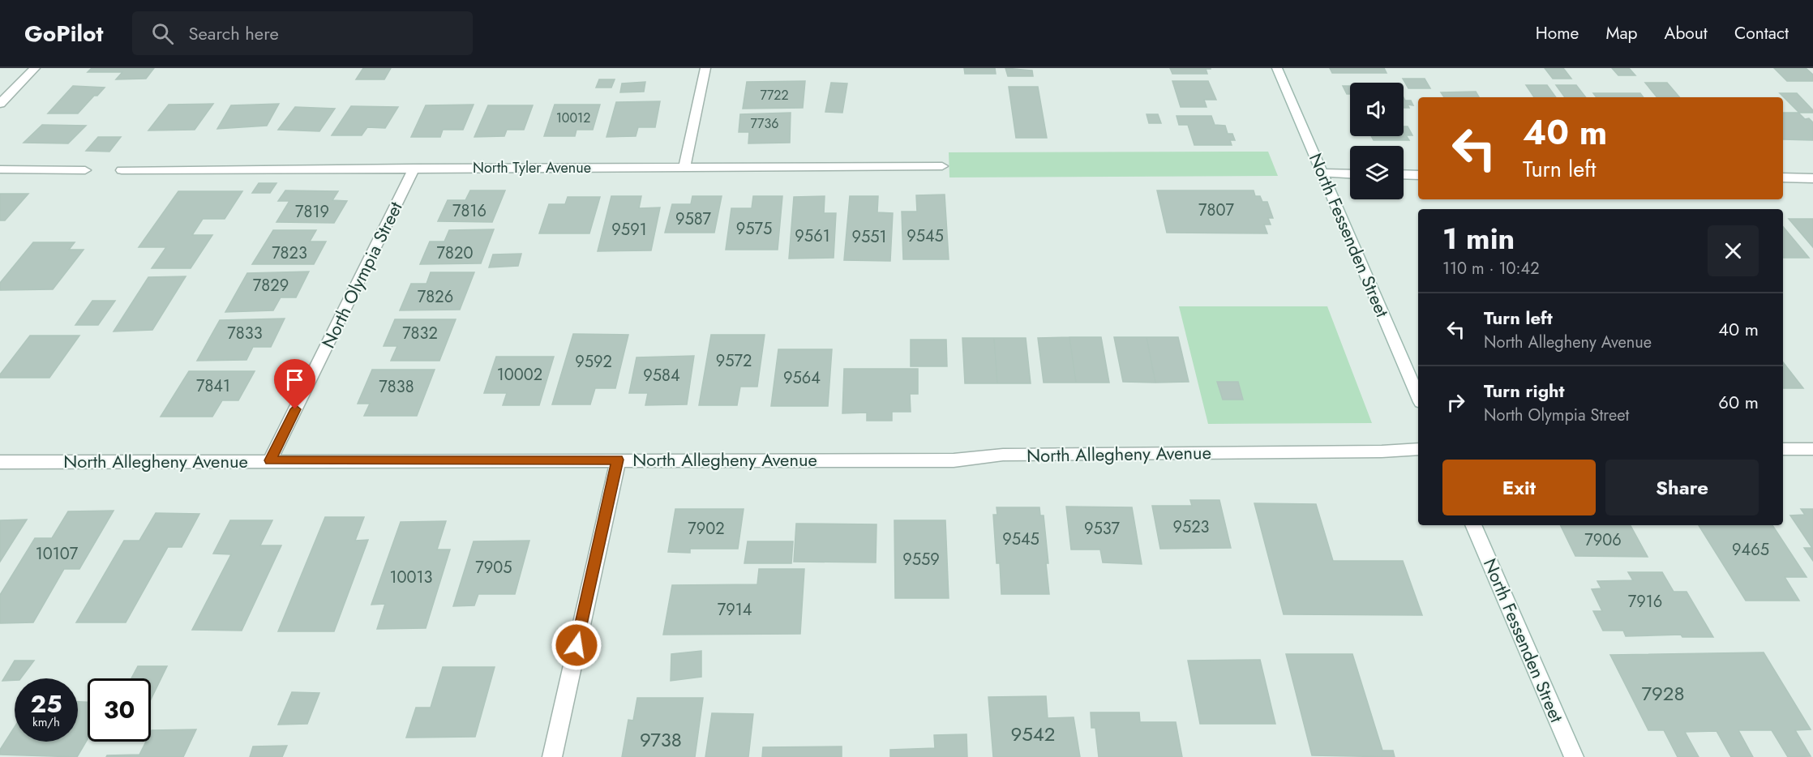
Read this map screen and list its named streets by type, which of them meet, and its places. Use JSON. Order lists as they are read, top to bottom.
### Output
{
  "streets": {
    "street": [
      "North Tyler Avenue",
      "North Fessenden Street",
      "North Olympia Street",
      "North Allegheny Avenue"
    ]
  },
  "crossings": [
    ["North Tyler Avenue", "North Olympia Street"],
    ["North Olympia Street", "North Allegheny Avenue"]
  ],
  "house_numbers": [
    "7722",
    "10012",
    "7736",
    "7807",
    "7816",
    "7819",
    "9587",
    "9575",
    "9591",
    "9561",
    "9545",
    "9551",
    "7823",
    "7820",
    "7829",
    "7826",
    "7833",
    "7832",
    "9572",
    "9592",
    "10002",
    "9584",
    "9564",
    "7841",
    "7838",
    "9523",
    "7902",
    "9537",
    "9545",
    "7906",
    "9465",
    "10107",
    "9559",
    "7905",
    "10013",
    "7916",
    "7914",
    "7928",
    "9542",
    "9738"
  ],
  "page": {
    "header": "GoPilot",
    "search": "Search here",
    "nav": [
      "Home",
      "Map",
      "About",
      "Contact"
    ],
    "turn": ["40 m", "Turn left"],
    "heading": ["1 min", "110 m · 10:42"],
    "list": [
      {
        "name": "Turn left",
        "note": "North Allegheny Avenue",
        "value": "40 m"
      },
      {
        "name": "Turn right",
        "note": "North Olympia Street",
        "value": "60 m"
      }
    ],
    "buttons": ["Exit", "Share"],
    "speed": "25 km/h",
    "limit": "30"
  }
}
